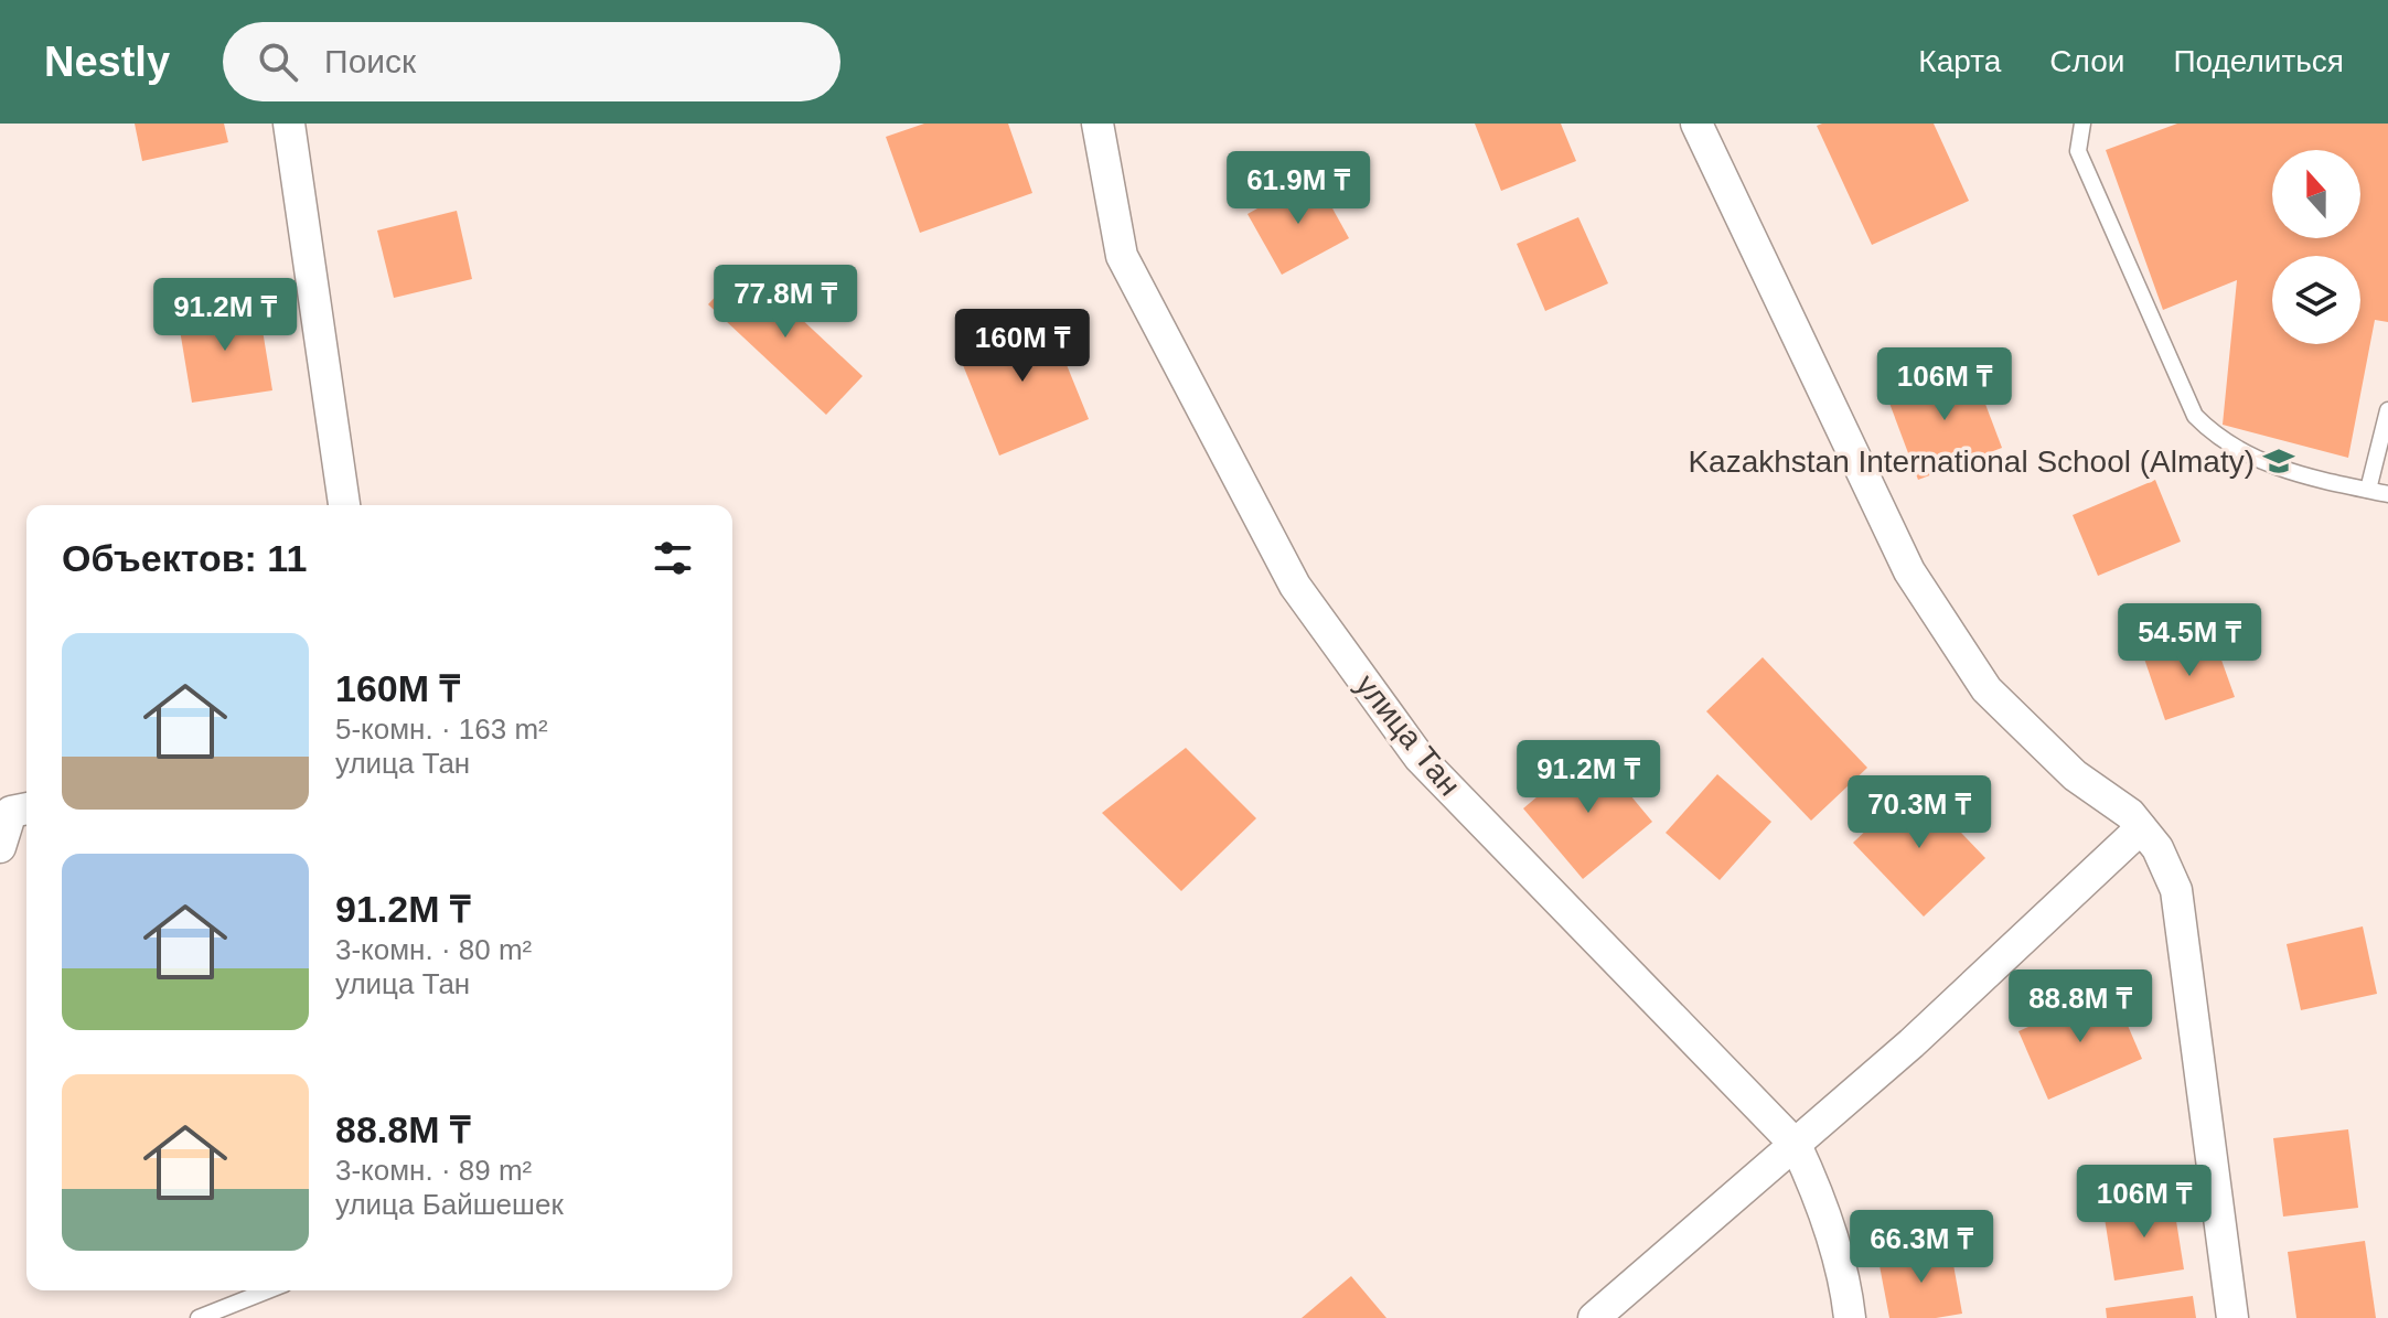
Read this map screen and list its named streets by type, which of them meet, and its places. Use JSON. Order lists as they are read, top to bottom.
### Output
{
  "streets": {
    "street": ["улица Тан"]
  },
  "places": {
    "school or university": ["Kazakhstan International School (Almaty)"]
  },
  "north": "top",
  "page": {
    "header": "Nestly",
    "search": "Поиск",
    "nav": ["Карта", "Слои", "Поделиться"],
    "price": [
      "61.9M ₸",
      "77.8M ₸",
      "91.2M ₸",
      "160M ₸",
      "106M ₸",
      "54.5M ₸",
      "91.2M ₸",
      "70.3M ₸",
      "88.8M ₸",
      "106M ₸",
      "66.3M ₸"
    ],
    "heading": "Объектов: 11",
    "list": [
      {
        "name": "160M ₸",
        "note": "5-комн. · 163 m² · улица Тан"
      },
      {
        "name": "91.2M ₸",
        "note": "3-комн. · 80 m² · улица Тан"
      },
      {
        "name": "88.8M ₸",
        "note": "3-комн. · 89 m² · улица Байшешек"
      }
    ]
  }
}
